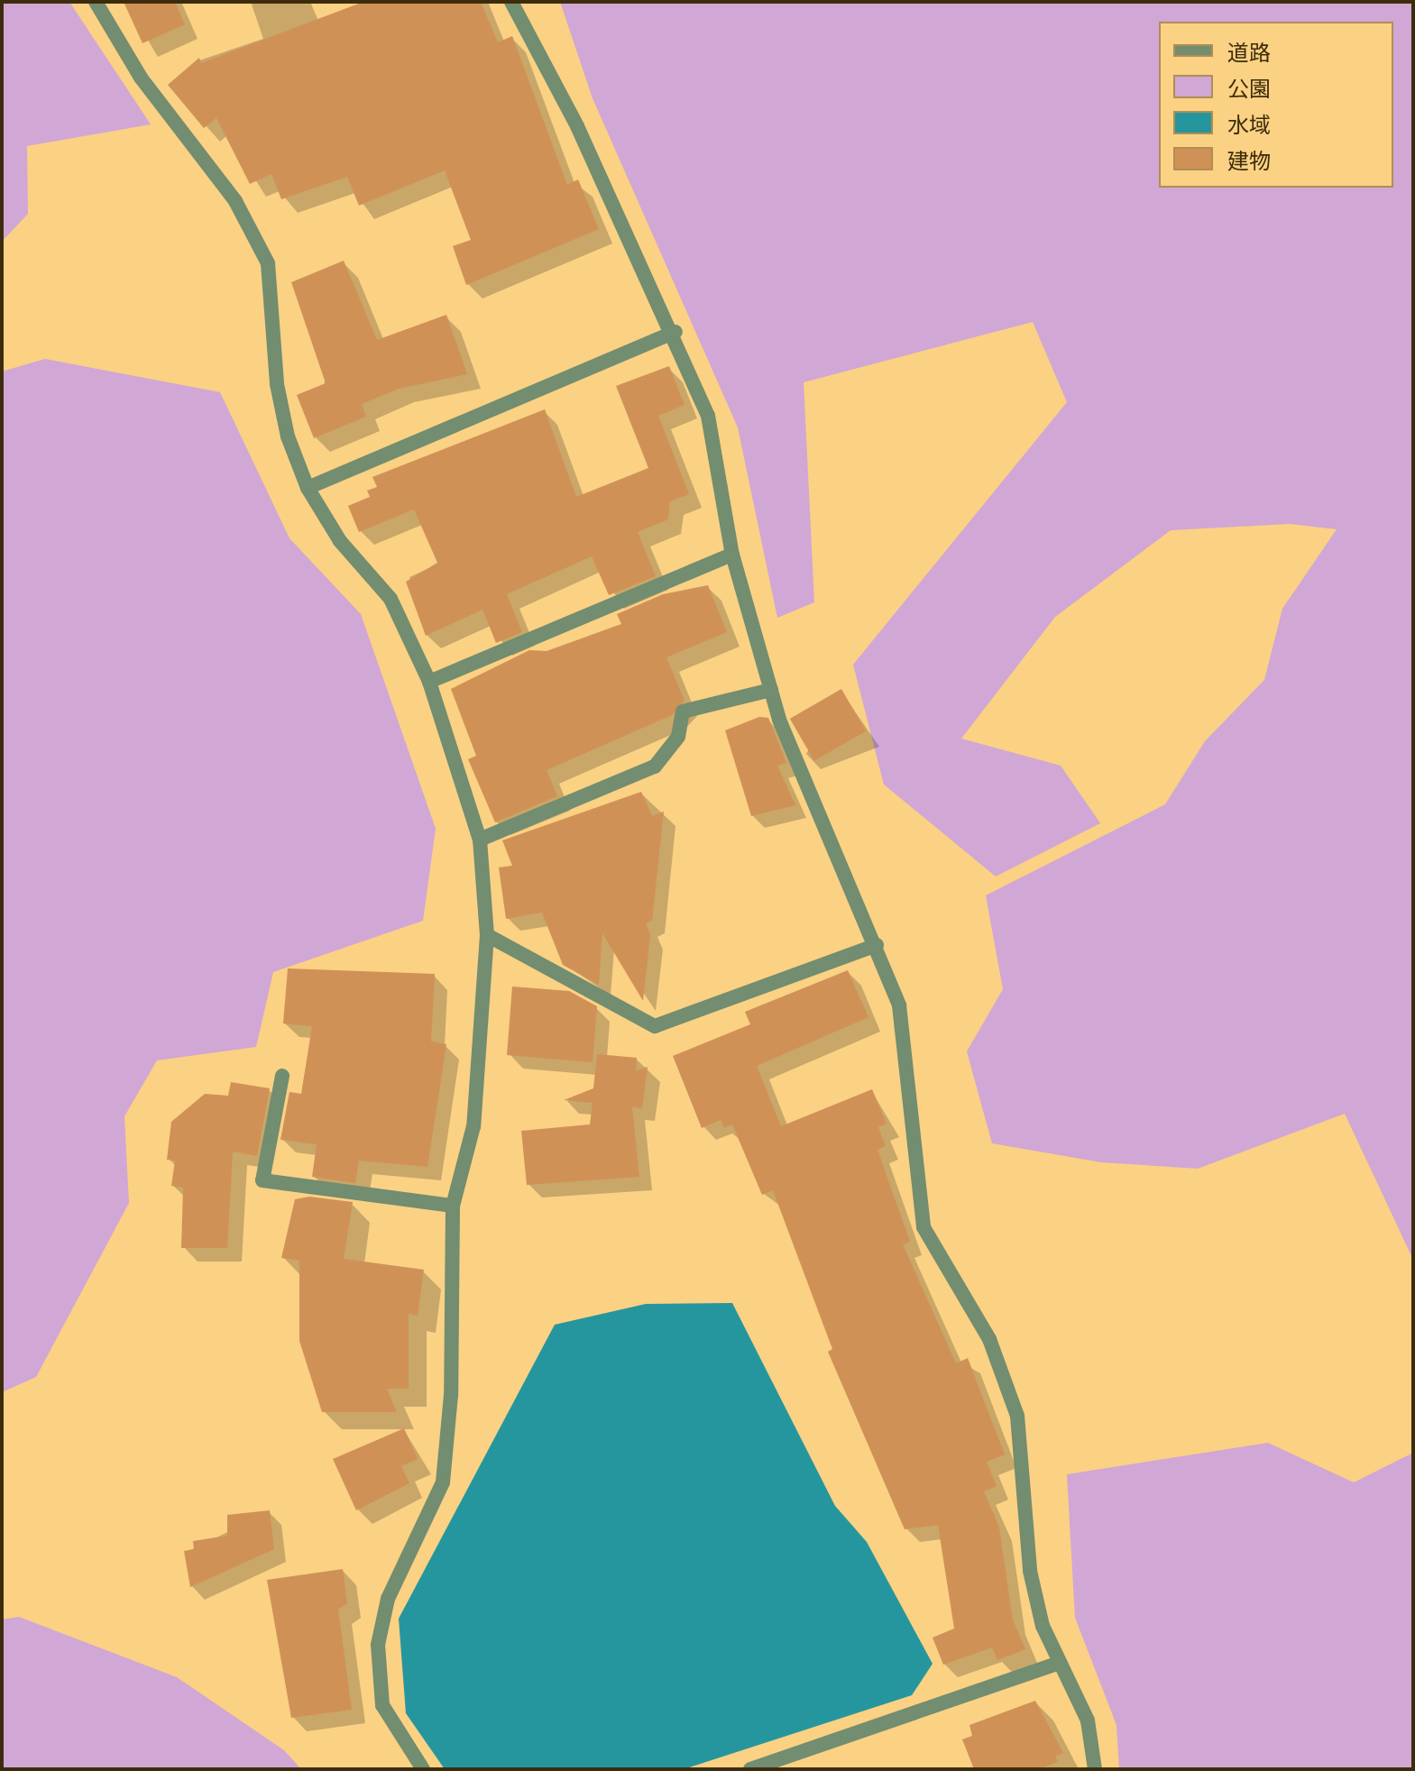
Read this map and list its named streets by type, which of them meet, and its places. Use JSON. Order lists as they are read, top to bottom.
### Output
{
  "legend": [
    "道路",
    "公園",
    "水域",
    "建物"
  ]
}
